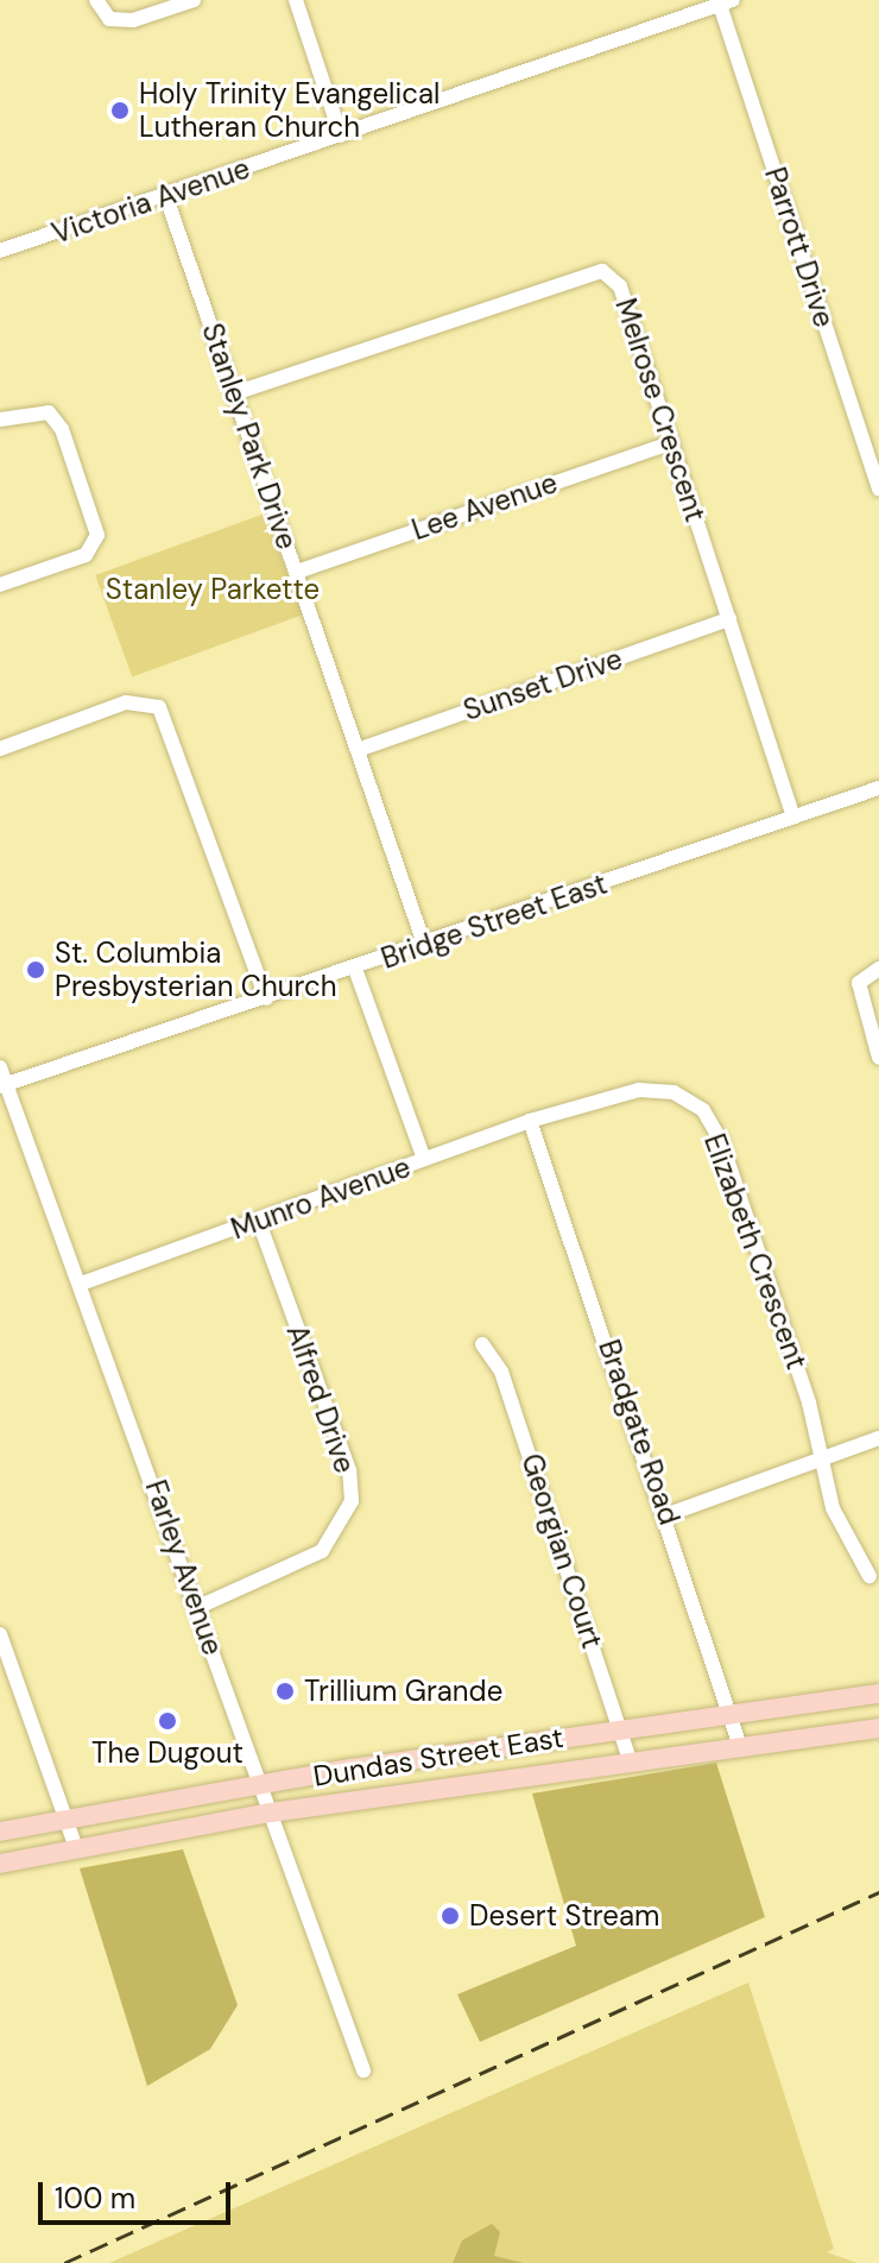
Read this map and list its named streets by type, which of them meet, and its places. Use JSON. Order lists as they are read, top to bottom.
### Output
{
  "streets": {
    "main road": ["Dundas Street East"],
    "street": [
      "Victoria Avenue",
      "Parrott Drive",
      "Melrose Crescent",
      "Stanley Park Drive",
      "Lee Avenue",
      "Sunset Drive",
      "Bridge Street East",
      "Munro Avenue",
      "Elizabeth Crescent",
      "Alfred Drive",
      "Bradgate Road",
      "Georgian Court",
      "Farley Avenue"
    ]
  },
  "crossings": [
    ["Victoria Avenue", "Parrott Drive"],
    ["Victoria Avenue", "Stanley Park Drive"],
    ["Melrose Crescent", "Stanley Park Drive"],
    ["Melrose Crescent", "Lee Avenue"],
    ["Melrose Crescent", "Sunset Drive"],
    ["Melrose Crescent", "Bridge Street East"],
    ["Stanley Park Drive", "Lee Avenue"],
    ["Stanley Park Drive", "Sunset Drive"],
    ["Stanley Park Drive", "Bridge Street East"],
    ["Bridge Street East", "Munro Avenue"],
    ["Bridge Street East", "Farley Avenue"],
    ["Munro Avenue", "Elizabeth Crescent"],
    ["Munro Avenue", "Alfred Drive"],
    ["Munro Avenue", "Farley Avenue"],
    ["Elizabeth Crescent", "Bradgate Road"],
    ["Alfred Drive", "Farley Avenue"],
    ["Bradgate Road", "Dundas Street East"],
    ["Georgian Court", "Dundas Street East"],
    ["Farley Avenue", "Dundas Street East"]
  ],
  "parks": ["Stanley Parkette"],
  "places": [
    "Holy Trinity Evangelical Lutheran Church",
    "St. Columbia Presbysterian Church",
    "Trillium Grande",
    "The Dugout",
    "Desert Stream"
  ],
  "scale_bar": "100 m"
}
